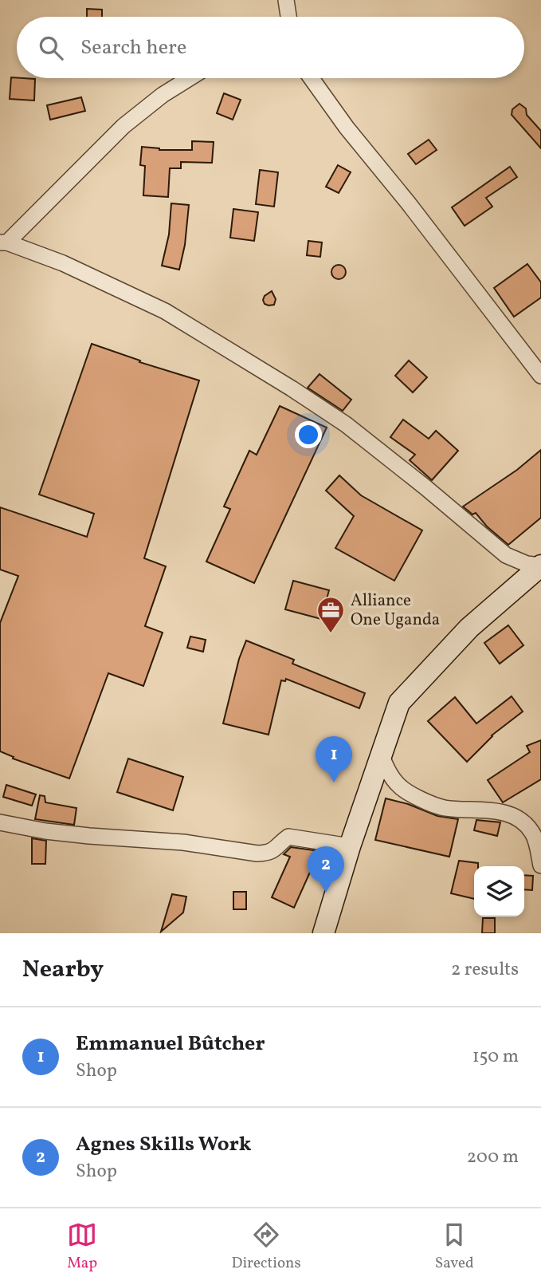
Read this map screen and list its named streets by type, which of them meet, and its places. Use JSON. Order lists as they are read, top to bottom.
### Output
{
  "places": {
    "office": ["Alliance One Uganda"]
  },
  "page": {
    "search": "Search here",
    "pins": ["1", "2"],
    "heading": ["Nearby", "2 results"],
    "list": [
      {
        "mark": "1",
        "name": "Emmanuel Bûtcher",
        "note": "Shop",
        "value": "150 m"
      },
      {
        "mark": "2",
        "name": "Agnes Skills Work",
        "note": "Shop",
        "value": "200 m"
      }
    ],
    "nav": ["Map", "Directions", "Saved"]
  }
}
